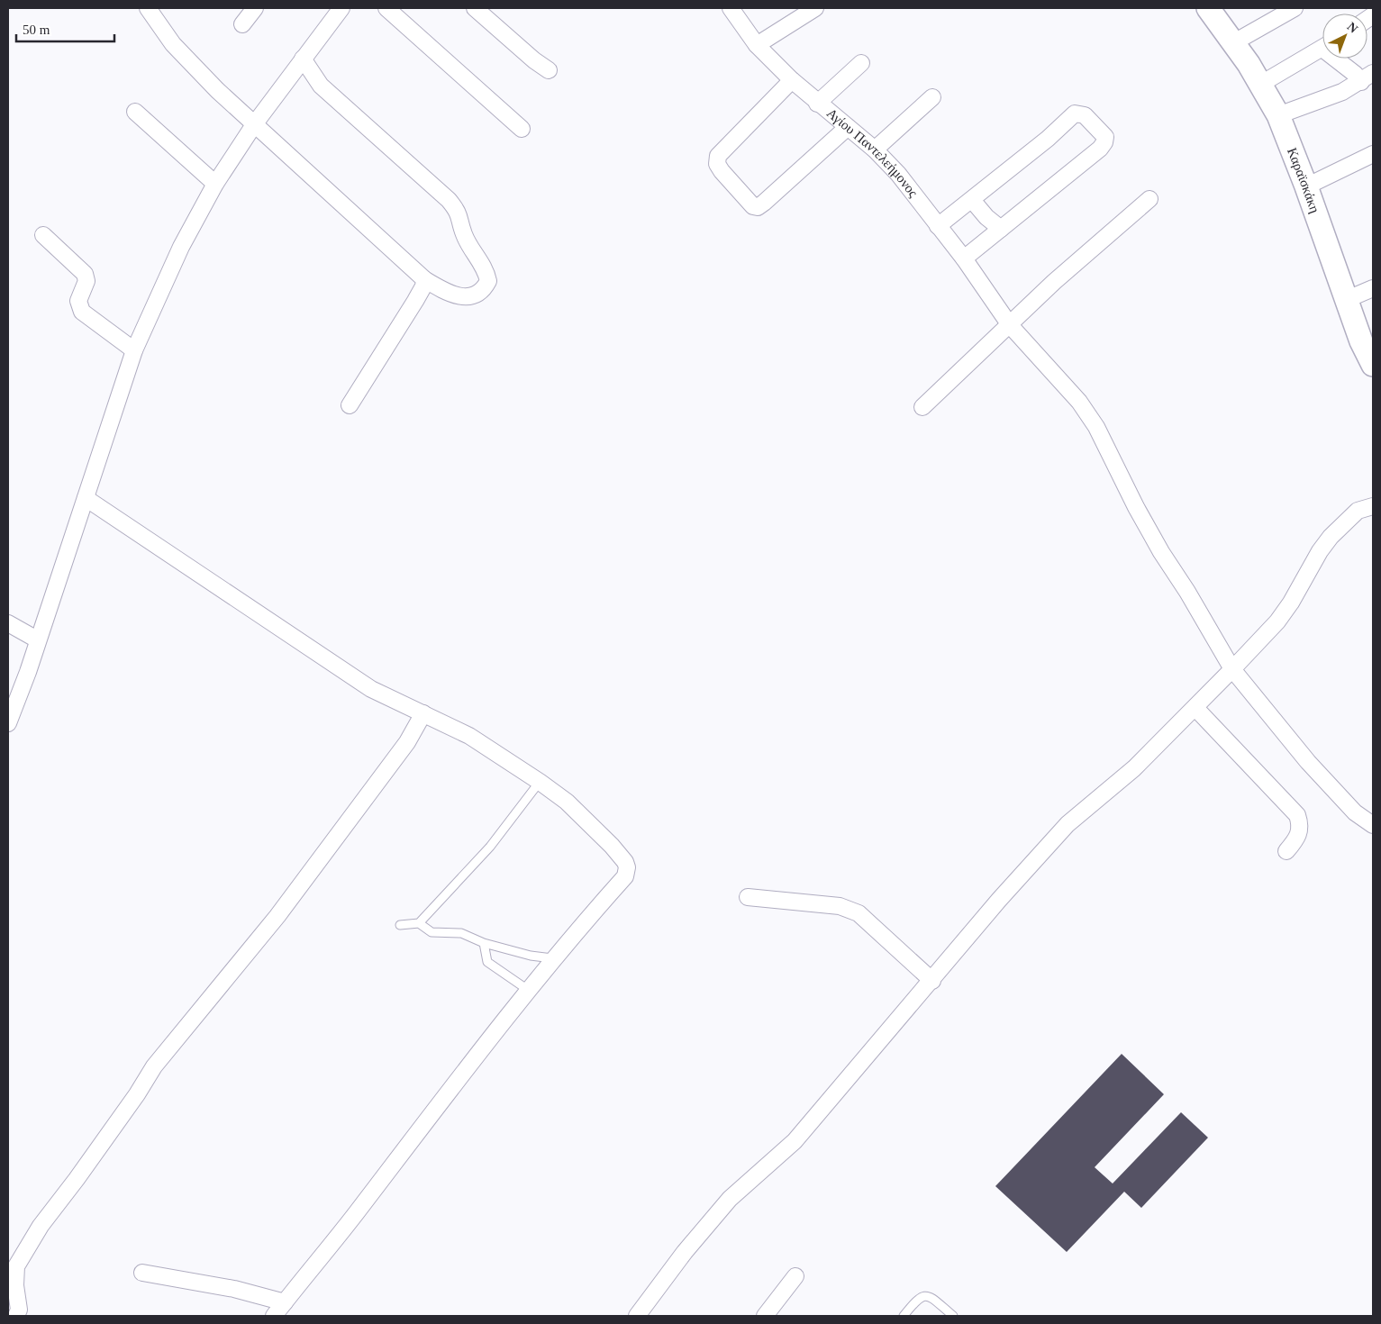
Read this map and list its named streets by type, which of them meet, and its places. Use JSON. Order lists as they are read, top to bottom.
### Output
{
  "streets": {
    "street": ["Αγίου Παντελεήμονος", "Καραϊσκάκη"]
  },
  "scale_bar": "50 m",
  "north": "top right"
}
